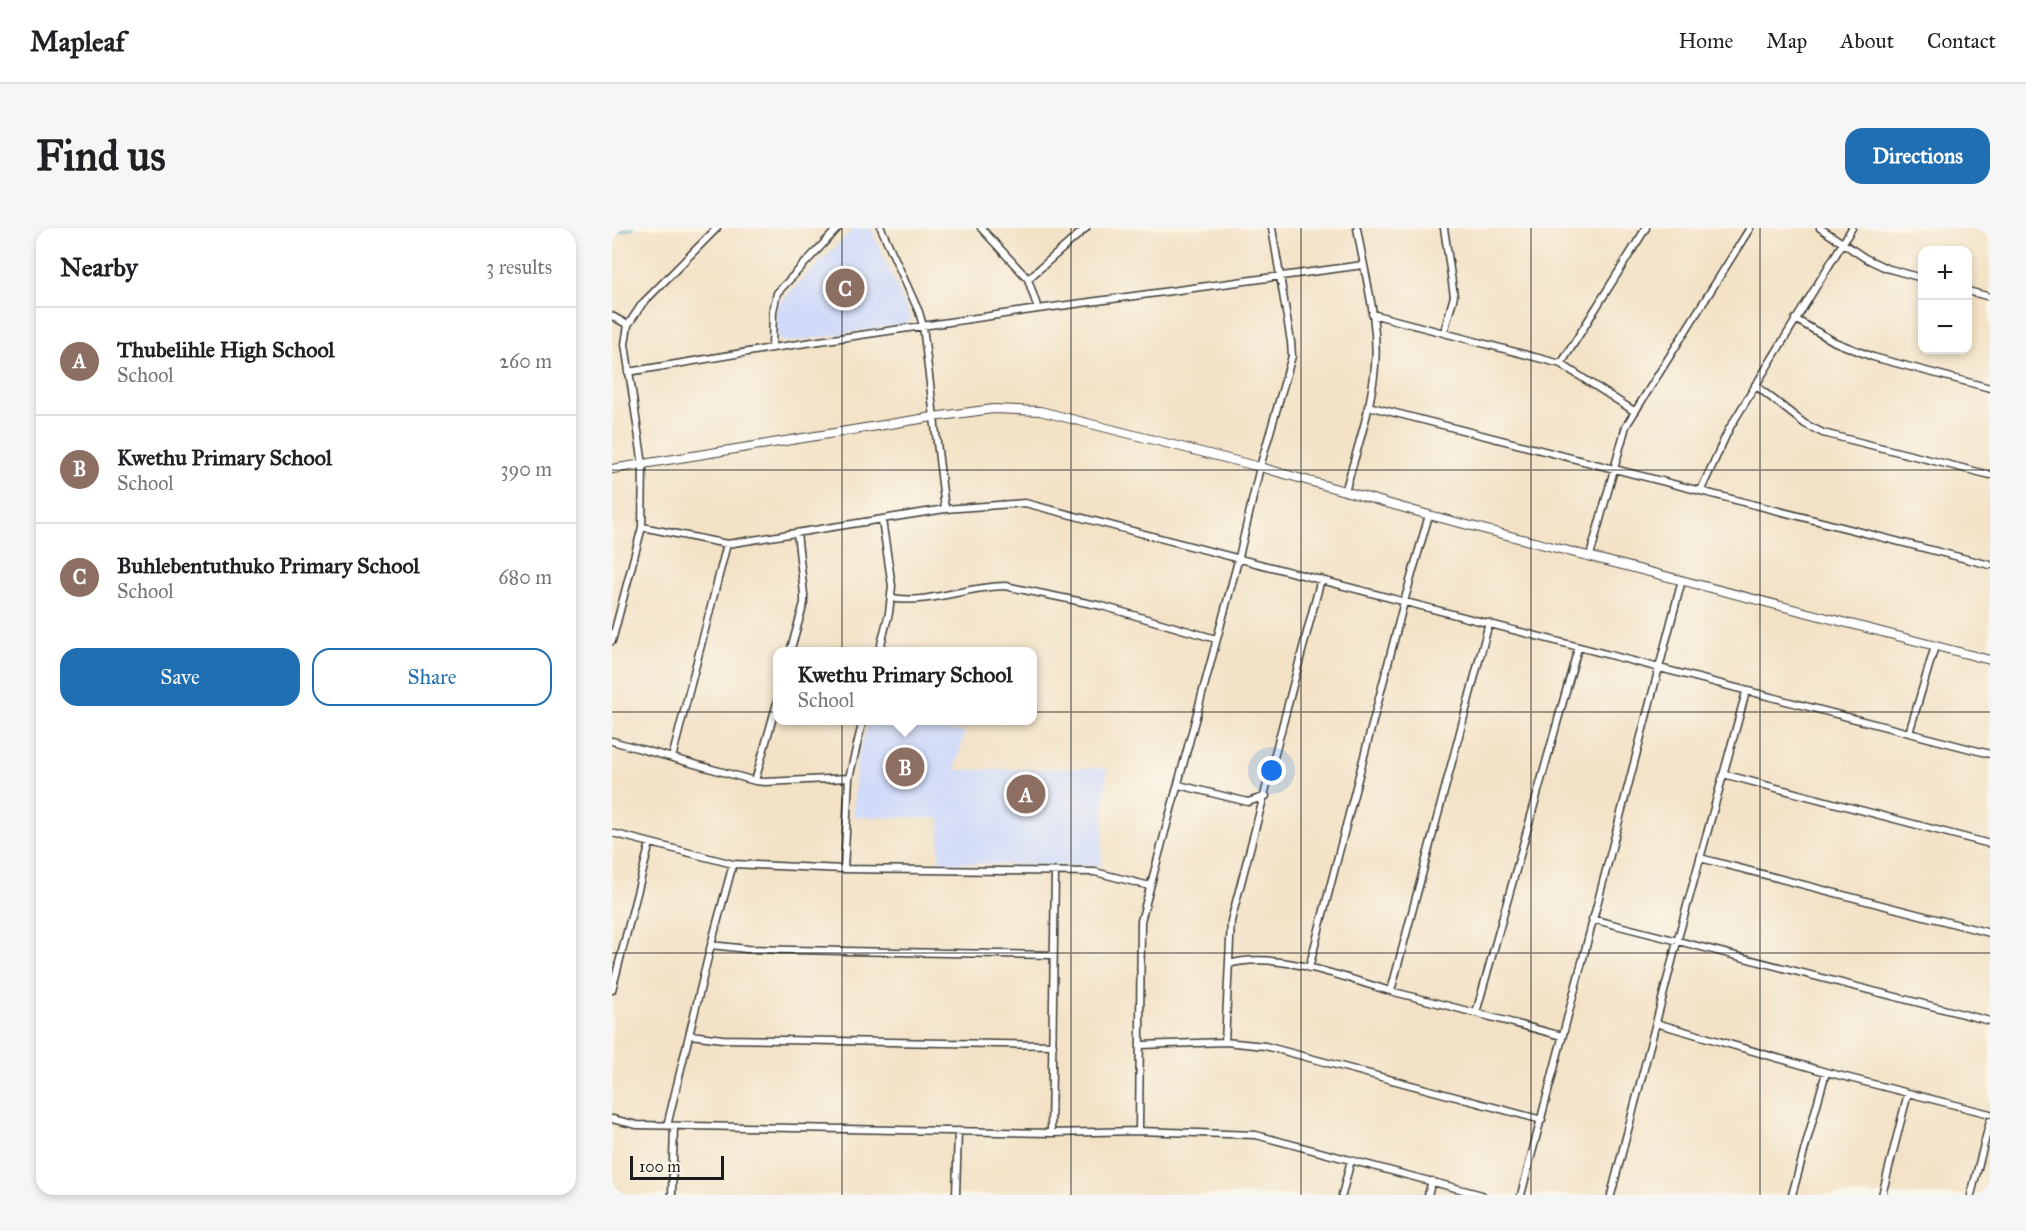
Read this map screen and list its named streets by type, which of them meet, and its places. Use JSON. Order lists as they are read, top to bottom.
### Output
{
  "scale_bar": "100 m",
  "page": {
    "header": "Mapleaf",
    "nav": [
      "Home",
      "Map",
      "About",
      "Contact"
    ],
    "buttons": [
      "Directions",
      ["Save", "Share"]
    ],
    "title": "Find us",
    "heading": ["Nearby", "3 results"],
    "map_buttons": ["+", "−"],
    "pins": ["C", "B", "A"],
    "list": [
      {
        "mark": "A",
        "name": "Thubelihle High School",
        "note": "School",
        "value": "260 m"
      },
      {
        "mark": "B",
        "name": "Kwethu Primary School",
        "note": "School",
        "value": "390 m"
      },
      {
        "mark": "C",
        "name": "Buhlebentuthuko Primary School",
        "note": "School",
        "value": "680 m"
      }
    ],
    "popup": ["Kwethu Primary School", "School"],
    "scale": "100 m"
  }
}
